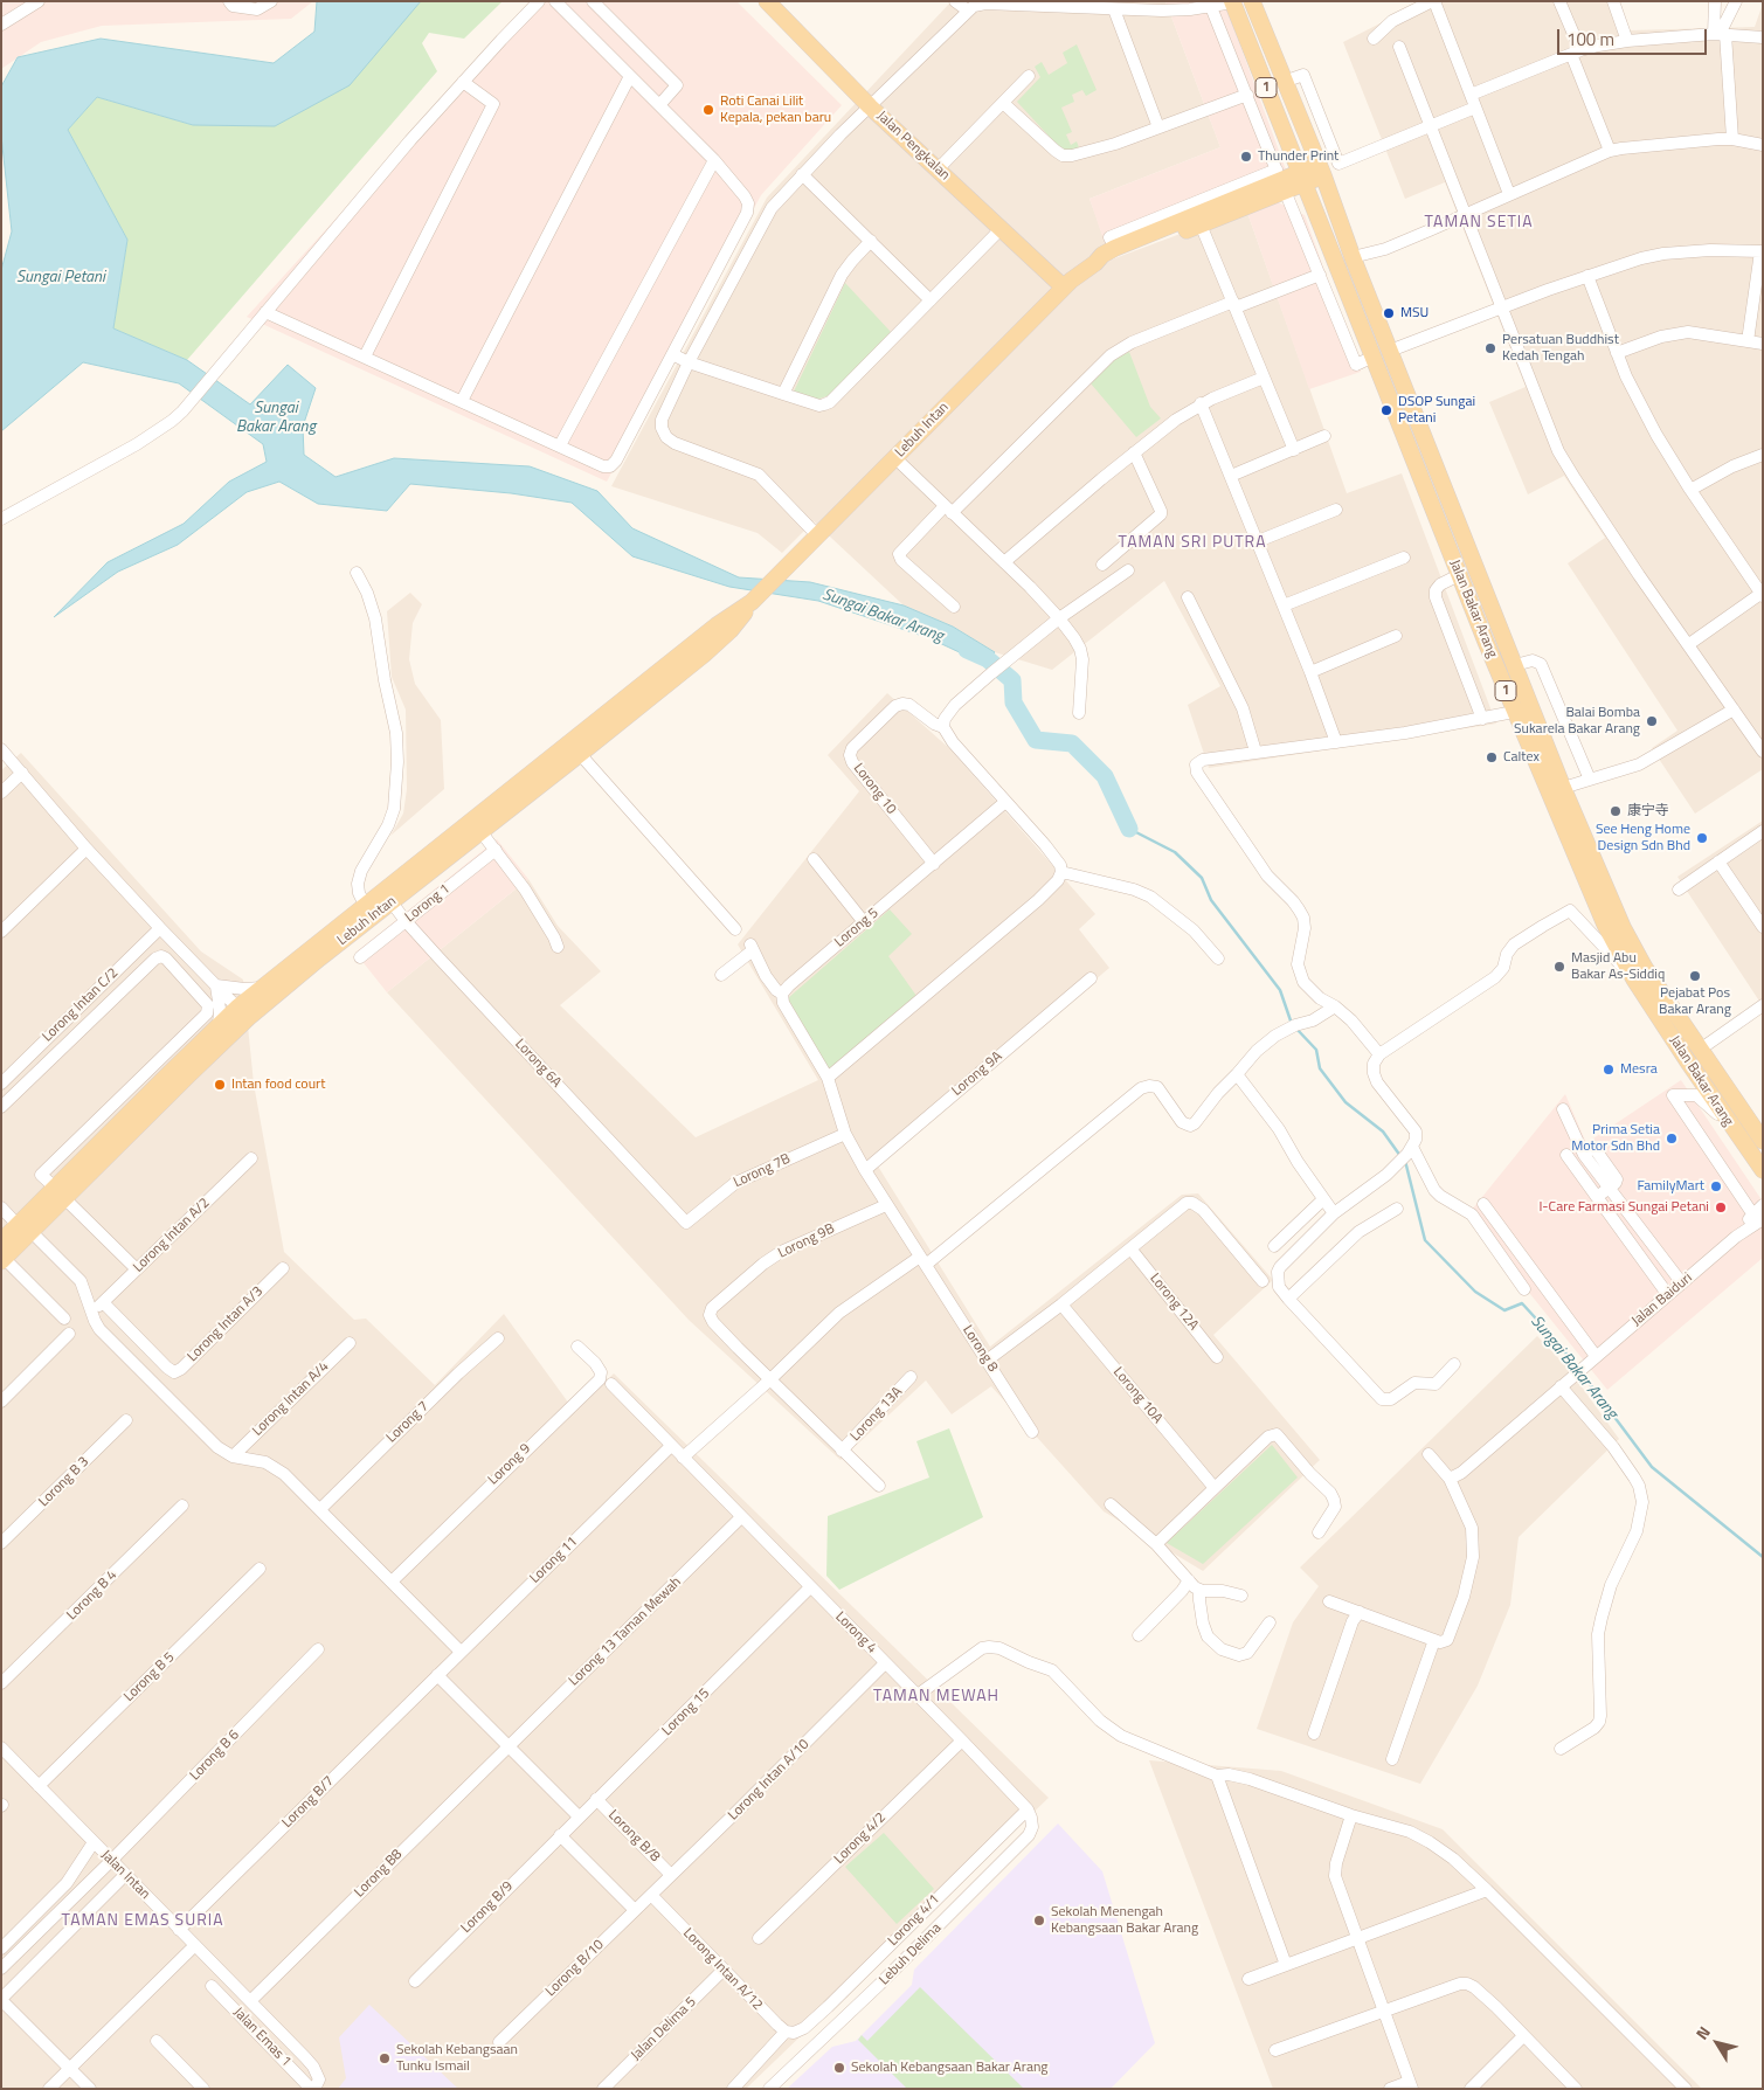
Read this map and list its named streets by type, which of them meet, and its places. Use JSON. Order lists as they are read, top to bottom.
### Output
{
  "streets": {
    "main road": [
      "1",
      "Jalan Pengkalan",
      "Lebuh Intan",
      "Jalan Bakar Arang"
    ],
    "street": [
      "Lorong 10",
      "Lorong 1",
      "Lorong 5",
      "Lorong Intan C/2",
      "Lorong 6A",
      "Lorong 9A",
      "Lorong 7B",
      "Lorong Intan A/2",
      "Lorong 9B",
      "Jalan Baiduri",
      "Lorong 12A",
      "Lorong Intan A/3",
      "Lorong 8",
      "Lorong 10A",
      "Lorong Intan A/4",
      "Lorong 13A",
      "Lorong 7",
      "Lorong 9",
      "Lorong B 3",
      "Lorong 11",
      "Lorong B 4",
      "Lorong 13 Taman Mewah",
      "Lorong 4",
      "Lorong B 5",
      "Lorong 15",
      "Lorong B 6",
      "Lorong Intan A/10",
      "Lorong B/7",
      "Lorong B/8",
      "Lorong 4/2",
      "Lorong B8",
      "Jalan Intan",
      "Lorong B/9",
      "Lorong 4/1",
      "Lebuh Delima",
      "Lorong B/10",
      "Lorong Intan A/12",
      "Jalan Delima 5",
      "Jalan Emas 1"
    ]
  },
  "crossings": [
    ["1", "Lebuh Intan"],
    ["1", "Jalan Bakar Arang"],
    ["Jalan Pengkalan", "Lebuh Intan"],
    ["Lebuh Intan", "Jalan Bakar Arang"],
    ["Lebuh Intan", "Lorong 6A"],
    ["Lorong 10", "Lorong 5"],
    ["Lorong 1", "Lorong 6A"],
    ["Lorong 6A", "Lorong 7B"],
    ["Lorong 9A", "Lorong 8"],
    ["Lorong 7B", "Lorong 8"],
    ["Lorong Intan A/2", "Lorong Intan A/3"],
    ["Lorong 9B", "Lorong 8"],
    ["Lorong 11", "Lorong 4"],
    ["Lorong 11", "Lorong B/7"],
    ["Lorong 13 Taman Mewah", "Lorong 4"],
    ["Lorong 13 Taman Mewah", "Lorong B8"],
    ["Lorong 4", "Lorong 15"],
    ["Lorong 4", "Lorong Intan A/10"],
    ["Lorong 4", "Lorong 4/2"],
    ["Lorong 4", "Lorong 4/1"],
    ["Lorong 4", "Lebuh Delima"],
    ["Lorong B 5", "Jalan Intan"],
    ["Lorong 15", "Lorong B/8"],
    ["Lorong 15", "Lorong B/9"],
    ["Lorong B 6", "Jalan Intan"],
    ["Lorong Intan A/10", "Lorong B/8"],
    ["Lorong Intan A/10", "Lorong B/10"],
    ["Lorong Intan A/10", "Lorong Intan A/12"],
    ["Lorong B/7", "Jalan Intan"],
    ["Lorong B8", "Jalan Intan"],
    ["Jalan Intan", "Jalan Emas 1"],
    ["Lorong 4/1", "Lebuh Delima"],
    ["Lorong 4/1", "Lorong Intan A/12"],
    ["Lorong B/10", "Lorong Intan A/12"],
    ["Lorong Intan A/12", "Jalan Delima 5"]
  ],
  "districts": [
    "TAMAN SETIA",
    "TAMAN SRI PUTRA",
    "TAMAN MEWAH",
    "TAMAN EMAS SURIA"
  ],
  "water": ["Sungai Petani", "Sungai Bakar Arang"],
  "places": [
    "Roti Canai Lilit Kepala, pekan baru",
    "Thunder Print",
    "MSU",
    "Persatuan Buddhist Kedah Tengah",
    "DSOP Sungai Petani",
    "Balai Bomba Sukarela Bakar Arang",
    "Caltex",
    "康宁寺",
    "See Heng Home Design Sdn Bhd",
    "Masjid Abu Bakar As-Siddiq",
    "Pejabat Pos Bakar Arang",
    "Mesra",
    "Intan food court",
    "Prima Setia Motor Sdn Bhd",
    "FamilyMart",
    "I-Care Farmasi Sungai Petani",
    "Sekolah Menengah Kebangsaan Bakar Arang",
    "Sekolah Kebangsaan Tunku Ismail",
    "Sekolah Kebangsaan Bakar Arang"
  ],
  "scale_bar": "100 m",
  "north": "top left"
}
